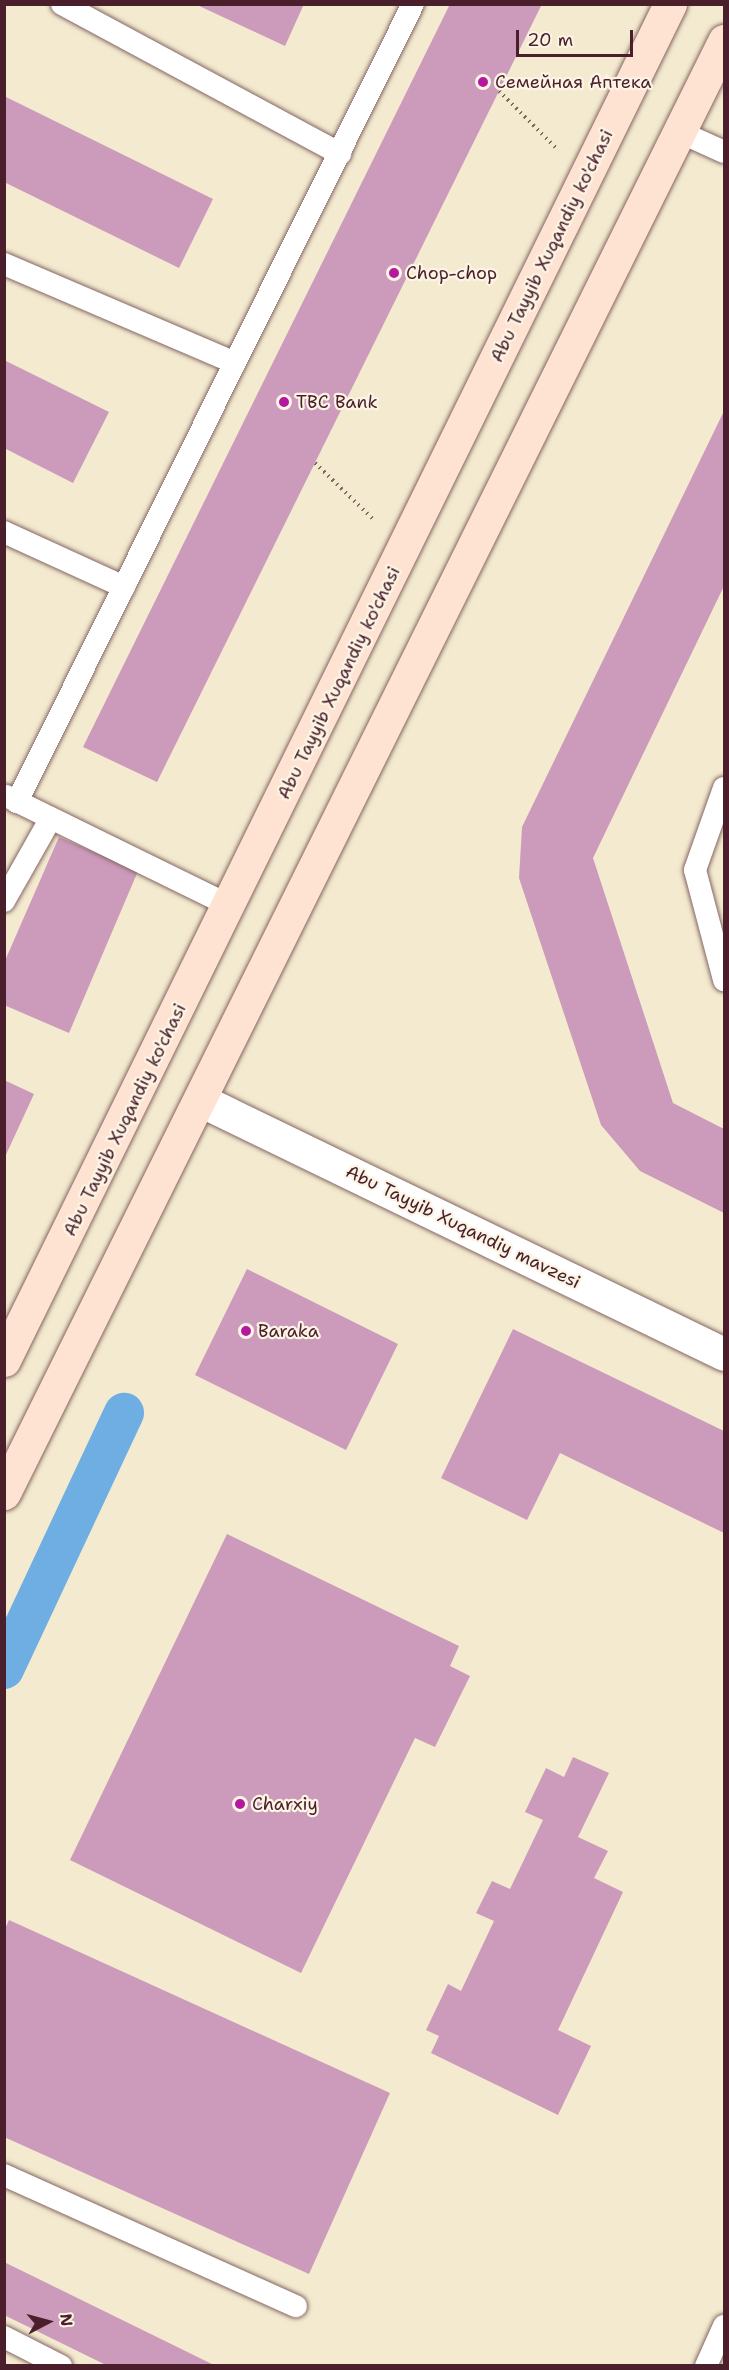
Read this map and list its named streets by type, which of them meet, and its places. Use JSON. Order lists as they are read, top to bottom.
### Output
{
  "streets": {
    "main road": ["Abu Tayyib Xuqandiy ko'chasi"],
    "street": ["Abu Tayyib Xuqandiy mavzesi"]
  },
  "places": [
    "Семейная Аптека",
    "Chop-chop",
    "TBC Bank",
    "Baraka",
    "Charxiy"
  ],
  "scale_bar": "20 m",
  "north": "right"
}
